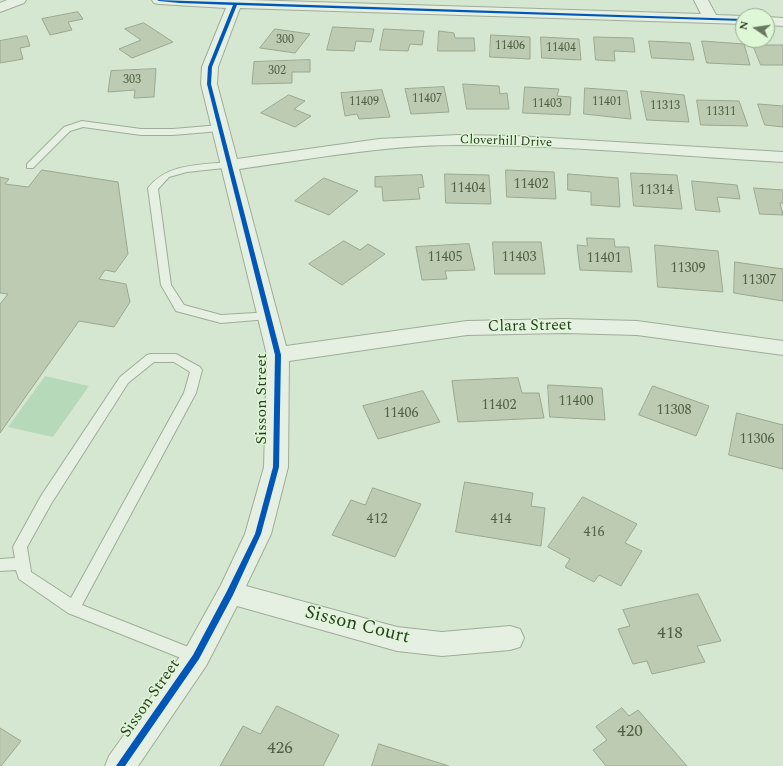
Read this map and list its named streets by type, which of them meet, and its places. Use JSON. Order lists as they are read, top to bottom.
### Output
{
  "streets": {
    "street": [
      "Cloverhill Drive",
      "Clara Street",
      "Sisson Street",
      "Sisson Court"
    ]
  },
  "crossings": [
    ["Cloverhill Drive", "Sisson Street"],
    ["Clara Street", "Sisson Street"],
    ["Sisson Street", "Sisson Court"]
  ],
  "house_numbers": [
    "300",
    "11406",
    "11404",
    "302",
    "303",
    "11407",
    "11409",
    "11401",
    "11403",
    "11313",
    "11311",
    "11402",
    "11404",
    "11314",
    "11405",
    "11403",
    "11401",
    "11309",
    "11307",
    "11400",
    "11402",
    "11308",
    "11406",
    "11306",
    "412",
    "414",
    "416",
    "418",
    "420",
    "426"
  ],
  "north": "left"
}
